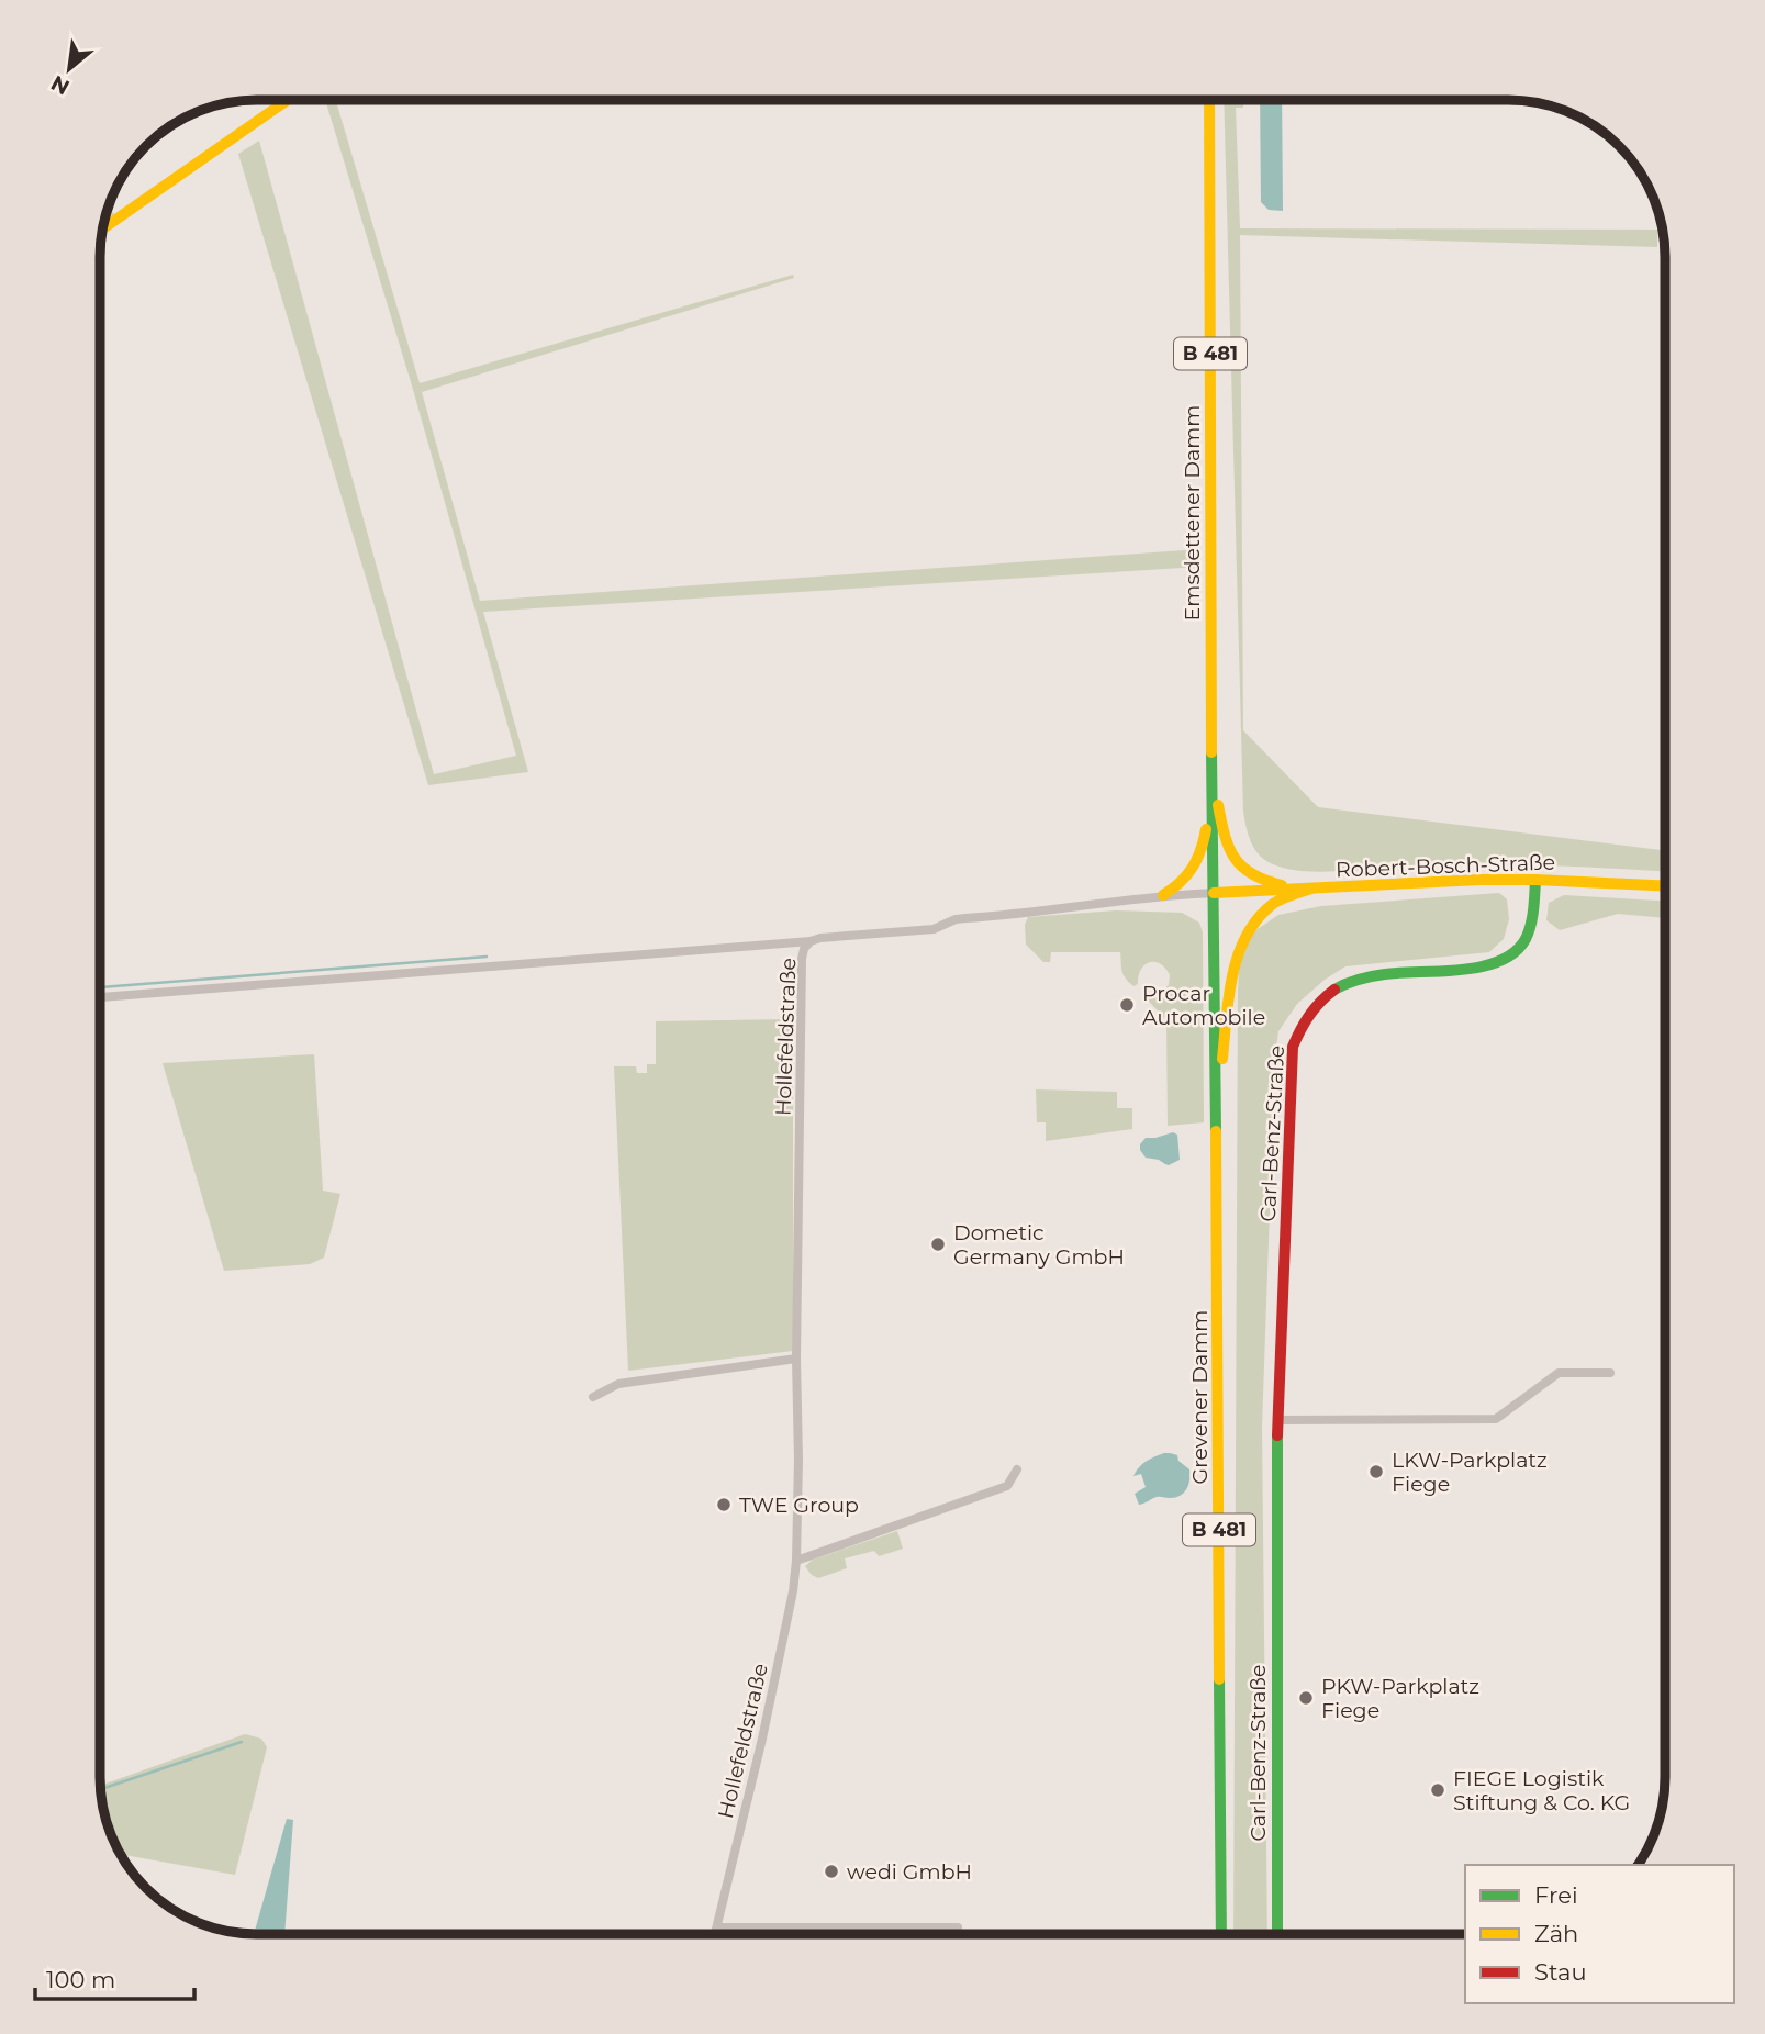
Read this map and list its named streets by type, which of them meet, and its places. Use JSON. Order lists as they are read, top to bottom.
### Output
{
  "streets": {
    "main road": [
      "B 481",
      "Emsdettener Damm",
      "Robert-Bosch-Straße",
      "Carl-Benz-Straße",
      "Grevener Damm"
    ],
    "street": ["Hollefeldstraße"]
  },
  "crossings": [
    ["Emsdettener Damm", "Robert-Bosch-Straße"],
    ["Emsdettener Damm", "Hollefeldstraße"],
    ["Emsdettener Damm", "Grevener Damm"],
    ["Robert-Bosch-Straße", "Hollefeldstraße"],
    ["Robert-Bosch-Straße", "Carl-Benz-Straße"],
    ["Robert-Bosch-Straße", "Grevener Damm"],
    ["Hollefeldstraße", "Grevener Damm"]
  ],
  "places": [
    "Procar Automobile",
    "Dometic Germany GmbH",
    "LKW-Parkplatz Fiege",
    "TWE Group",
    "PKW-Parkplatz Fiege",
    "FIEGE Logistik Stiftung & Co. KG",
    "wedi GmbH"
  ],
  "legend": ["Frei", "Zäh", "Stau"],
  "scale_bar": "100 m",
  "north": "bottom left"
}
